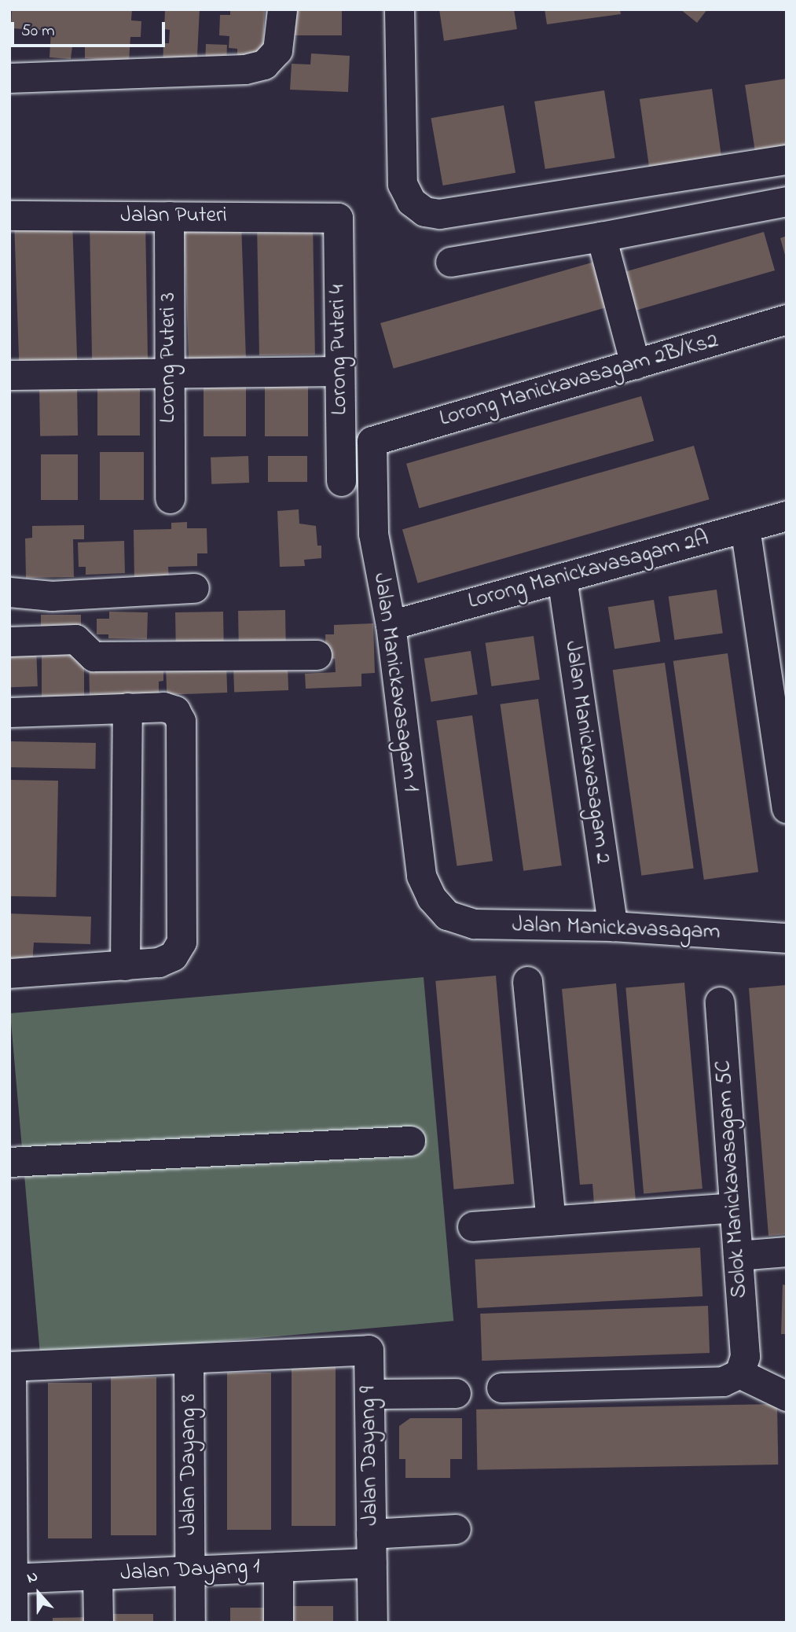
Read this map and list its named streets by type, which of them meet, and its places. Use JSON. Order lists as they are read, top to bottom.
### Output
{
  "streets": {
    "street": [
      "Jalan Puteri",
      "Lorong Puteri 4",
      "Lorong Puteri 3",
      "Lorong Manickavasagam 2B/Ks2",
      "Lorong Manickavasagam 2A",
      "Jalan Manickavasagam 1",
      "Jalan Manickavasagam 2",
      "Jalan Manickavasagam",
      "Solok Manickavasagam 5C",
      "Jalan Dayang 9",
      "Jalan Dayang 8",
      "Jalan Dayang 1"
    ]
  },
  "crossings": [
    ["Jalan Puteri", "Lorong Puteri 4"],
    ["Jalan Puteri", "Lorong Puteri 3"],
    ["Lorong Manickavasagam 2B/Ks2", "Jalan Manickavasagam 1"],
    ["Lorong Manickavasagam 2A", "Jalan Manickavasagam 1"],
    ["Lorong Manickavasagam 2A", "Jalan Manickavasagam 2"],
    ["Jalan Manickavasagam 1", "Jalan Manickavasagam"],
    ["Jalan Manickavasagam 2", "Jalan Manickavasagam"],
    ["Jalan Dayang 9", "Jalan Dayang 8"],
    ["Jalan Dayang 9", "Jalan Dayang 1"],
    ["Jalan Dayang 8", "Jalan Dayang 1"]
  ],
  "scale_bar": "50 m",
  "north": "top"
}
